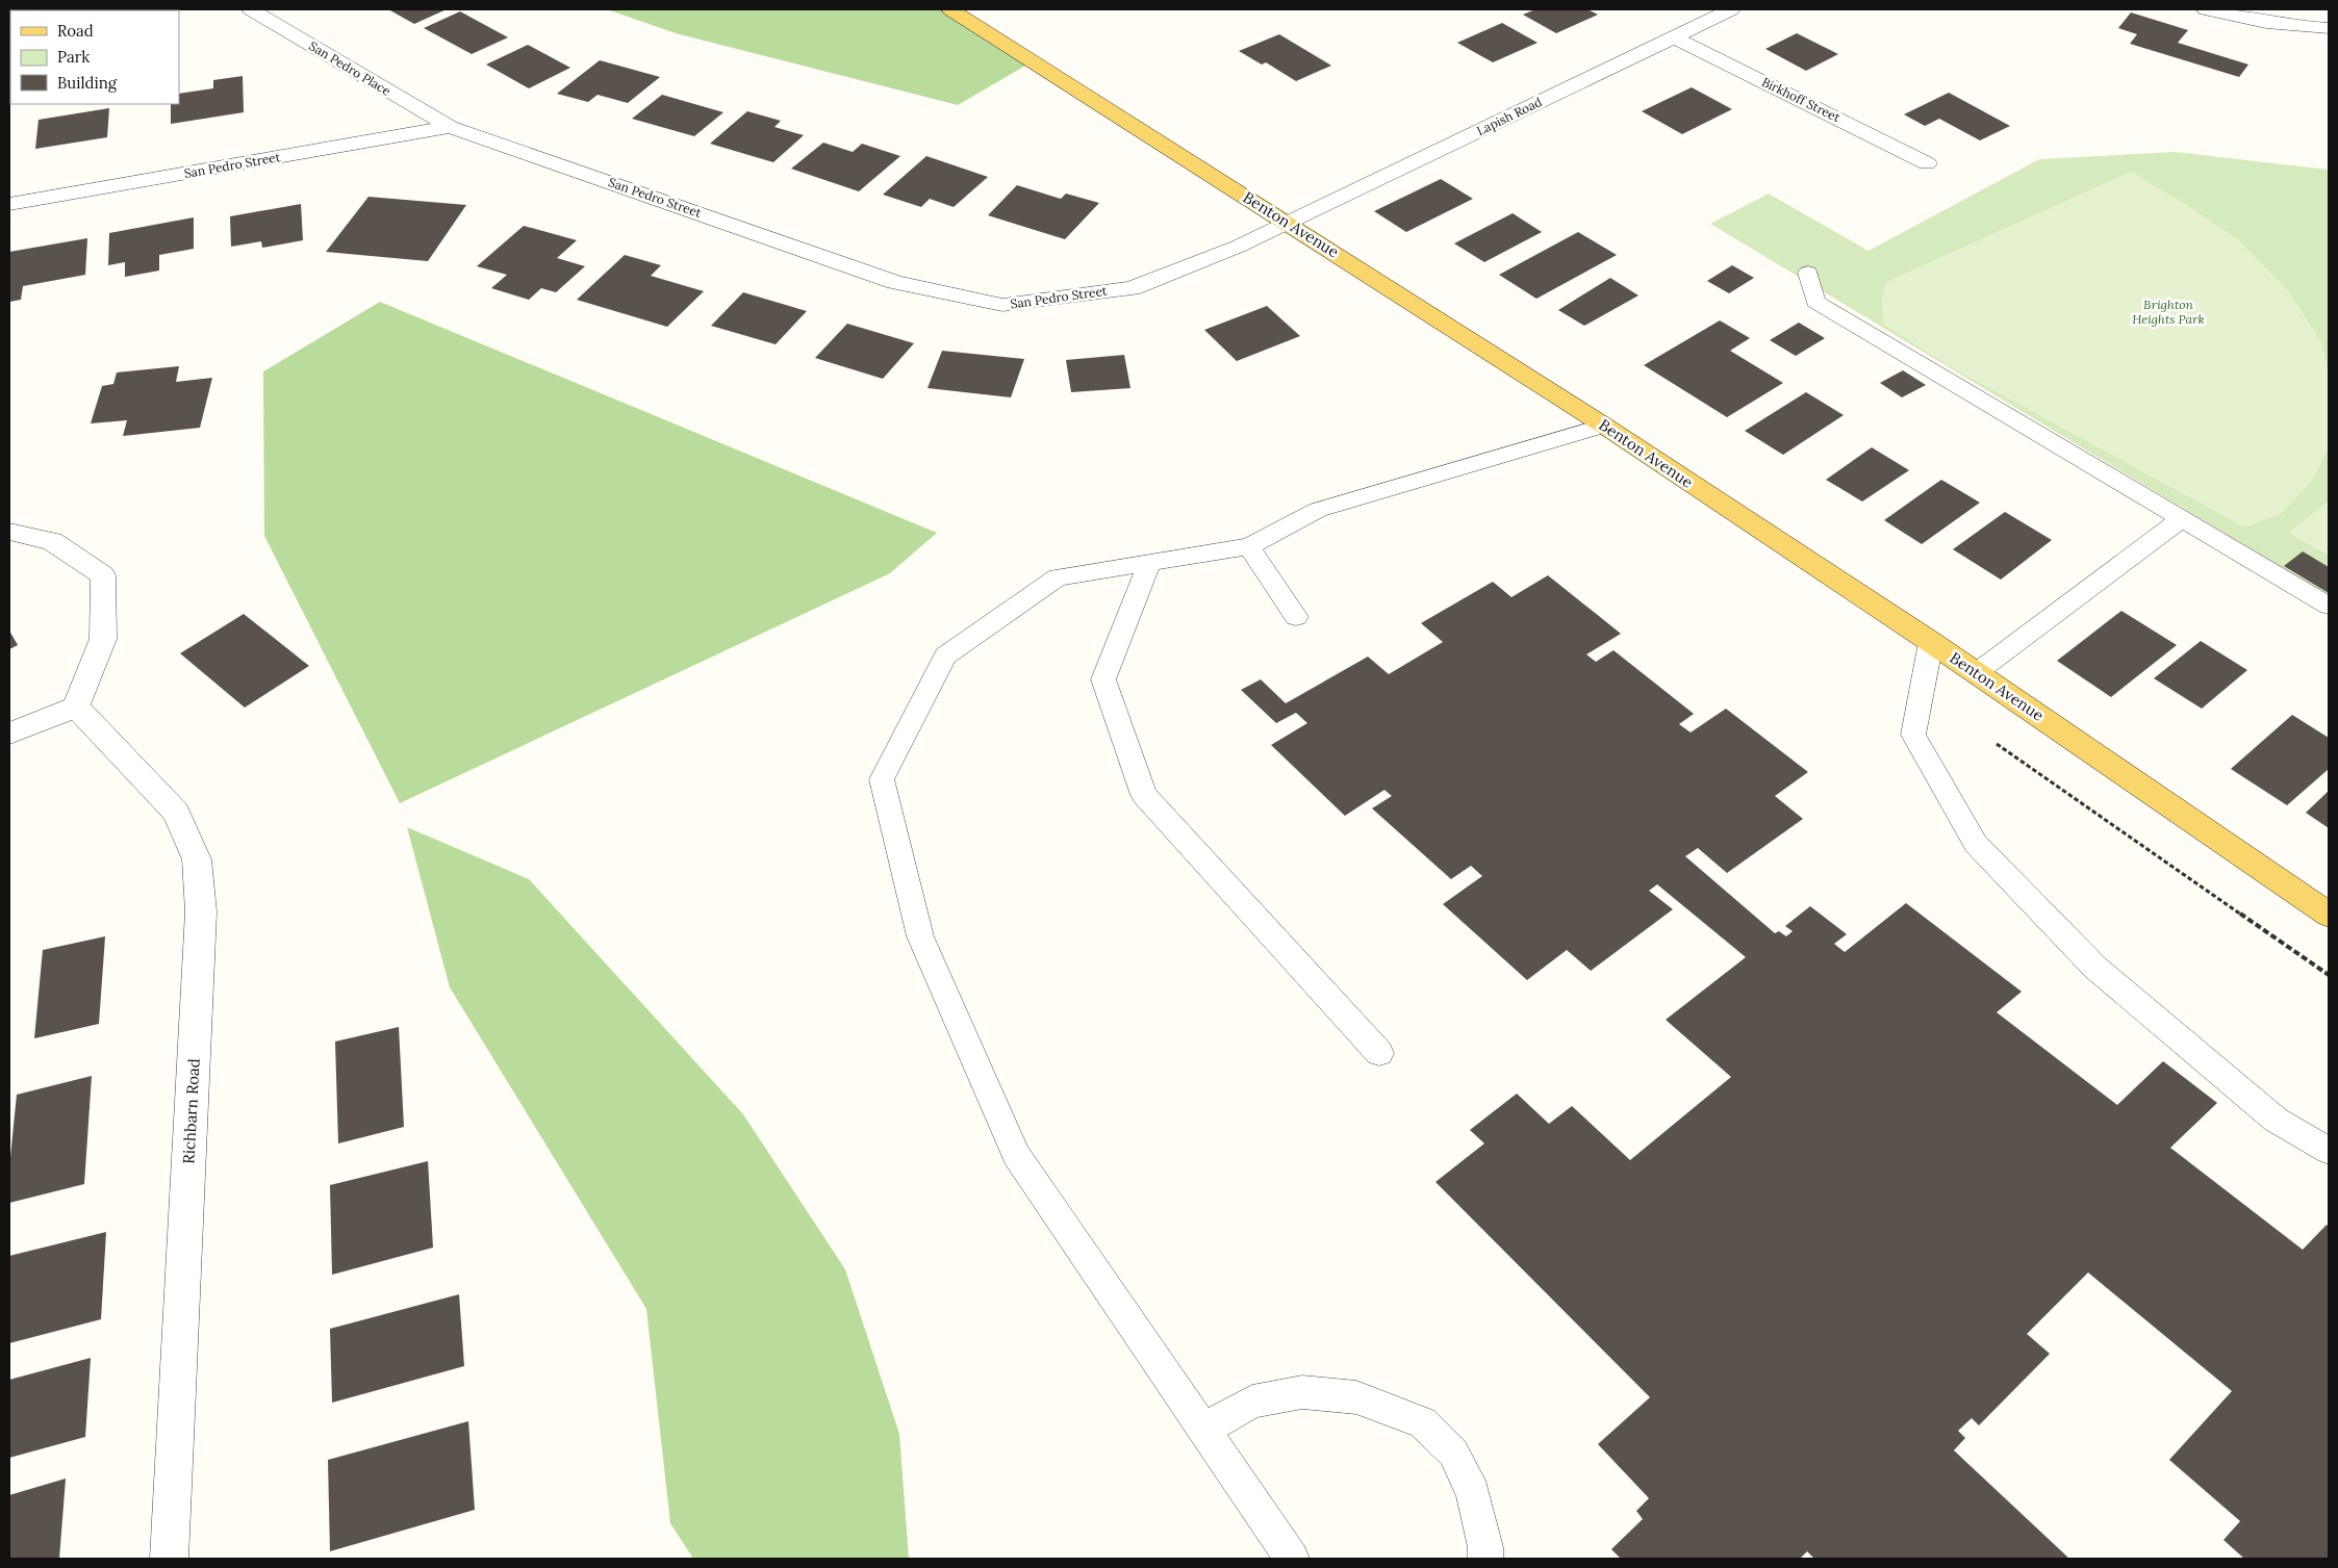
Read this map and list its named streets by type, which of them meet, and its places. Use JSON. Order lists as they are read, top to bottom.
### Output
{
  "streets": {
    "main road": ["Benton Avenue"],
    "street": [
      "San Pedro Place",
      "Birkhoff Street",
      "Lapish Road",
      "San Pedro Street",
      "Richbarn Road"
    ]
  },
  "crossings": [
    ["San Pedro Place", "San Pedro Street"],
    ["Birkhoff Street", "Lapish Road"],
    ["Lapish Road", "San Pedro Street"],
    ["Lapish Road", "Benton Avenue"],
    ["San Pedro Street", "Benton Avenue"]
  ],
  "parks": ["Brighton Heights Park"],
  "legend": ["Road", "Park", "Building"]
}
